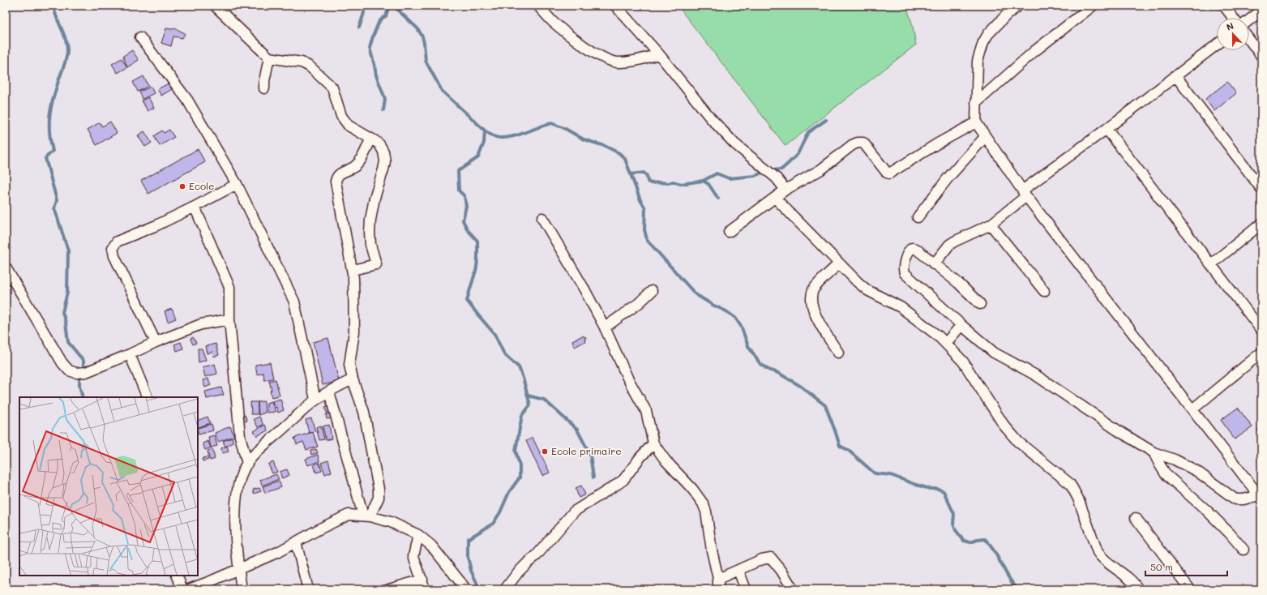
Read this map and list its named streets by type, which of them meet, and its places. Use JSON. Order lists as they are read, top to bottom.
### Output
{
  "places": ["Ecole", "Ecole primaire"],
  "scale_bar": "50 m",
  "north": "top"
}
